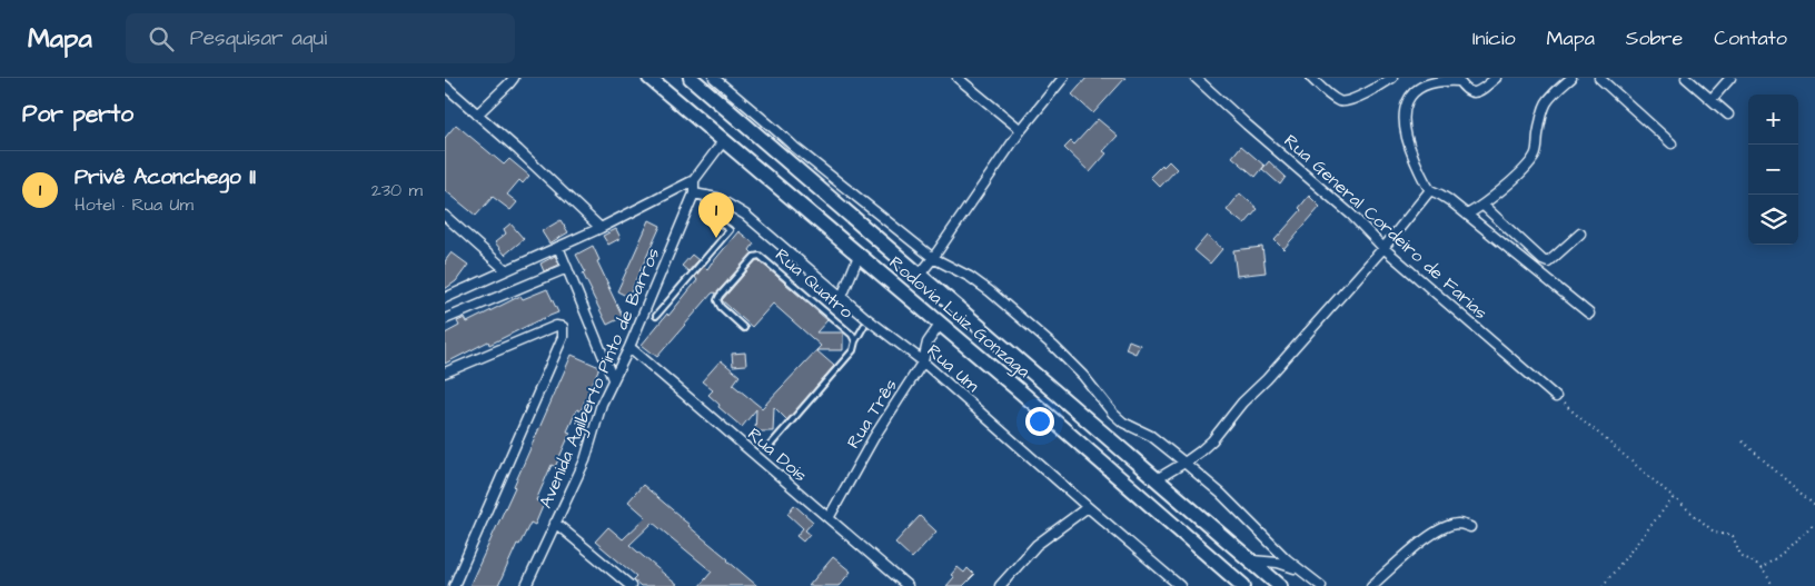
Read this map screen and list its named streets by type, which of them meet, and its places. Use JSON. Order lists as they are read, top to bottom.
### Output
{
  "streets": {
    "highway": ["Rodovia Luiz Gonzaga"],
    "street": [
      "Rua General Cordeiro de Farias",
      "Rua Um",
      "Avenida Agilberto Pinto de Barros",
      "Rua Três",
      "Rua Dois"
    ],
    "lane": ["Rua Quatro"]
  },
  "crossings": [
    ["Rodovia Luiz Gonzaga", "Rua Três"],
    ["Rua Um", "Avenida Agilberto Pinto de Barros"],
    ["Rua Um", "Rua Três"],
    ["Avenida Agilberto Pinto de Barros", "Rua Dois"],
    ["Rua Três", "Rua Dois"]
  ],
  "page": {
    "header": "Mapa",
    "search": "Pesquisar aqui",
    "nav": [
      "Início",
      "Mapa",
      "Sobre",
      "Contato"
    ],
    "heading": "Por perto",
    "map_buttons": ["+", "−"],
    "list": [
      {
        "mark": "1",
        "name": "Privê Aconchego II",
        "note": "Hotel · Rua Um",
        "value": "230 m"
      }
    ],
    "pins": "1"
  }
}
